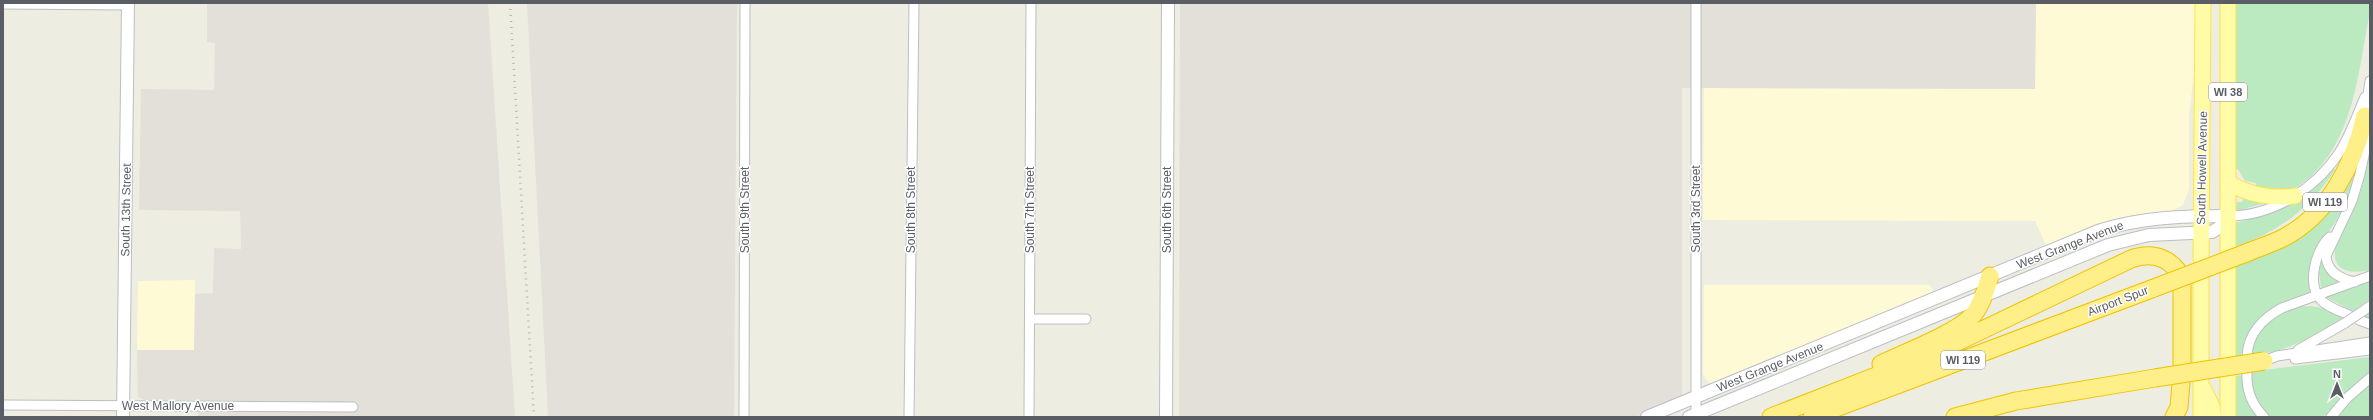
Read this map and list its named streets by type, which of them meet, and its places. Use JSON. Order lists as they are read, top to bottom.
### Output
{
  "streets": {
    "highway": ["WI 119", "Airport Spur"],
    "main road": ["WI 38", "South Howell Avenue"],
    "street": [
      "South 3rd Street",
      "South 13th Street",
      "South 9th Street",
      "South 8th Street",
      "South 7th Street",
      "South 6th Street",
      "West Grange Avenue",
      "West Mallory Avenue"
    ]
  },
  "crossings": [
    ["South Howell Avenue", "West Grange Avenue"],
    ["South 3rd Street", "West Grange Avenue"],
    ["South 13th Street", "West Mallory Avenue"]
  ],
  "north": "top"
}
